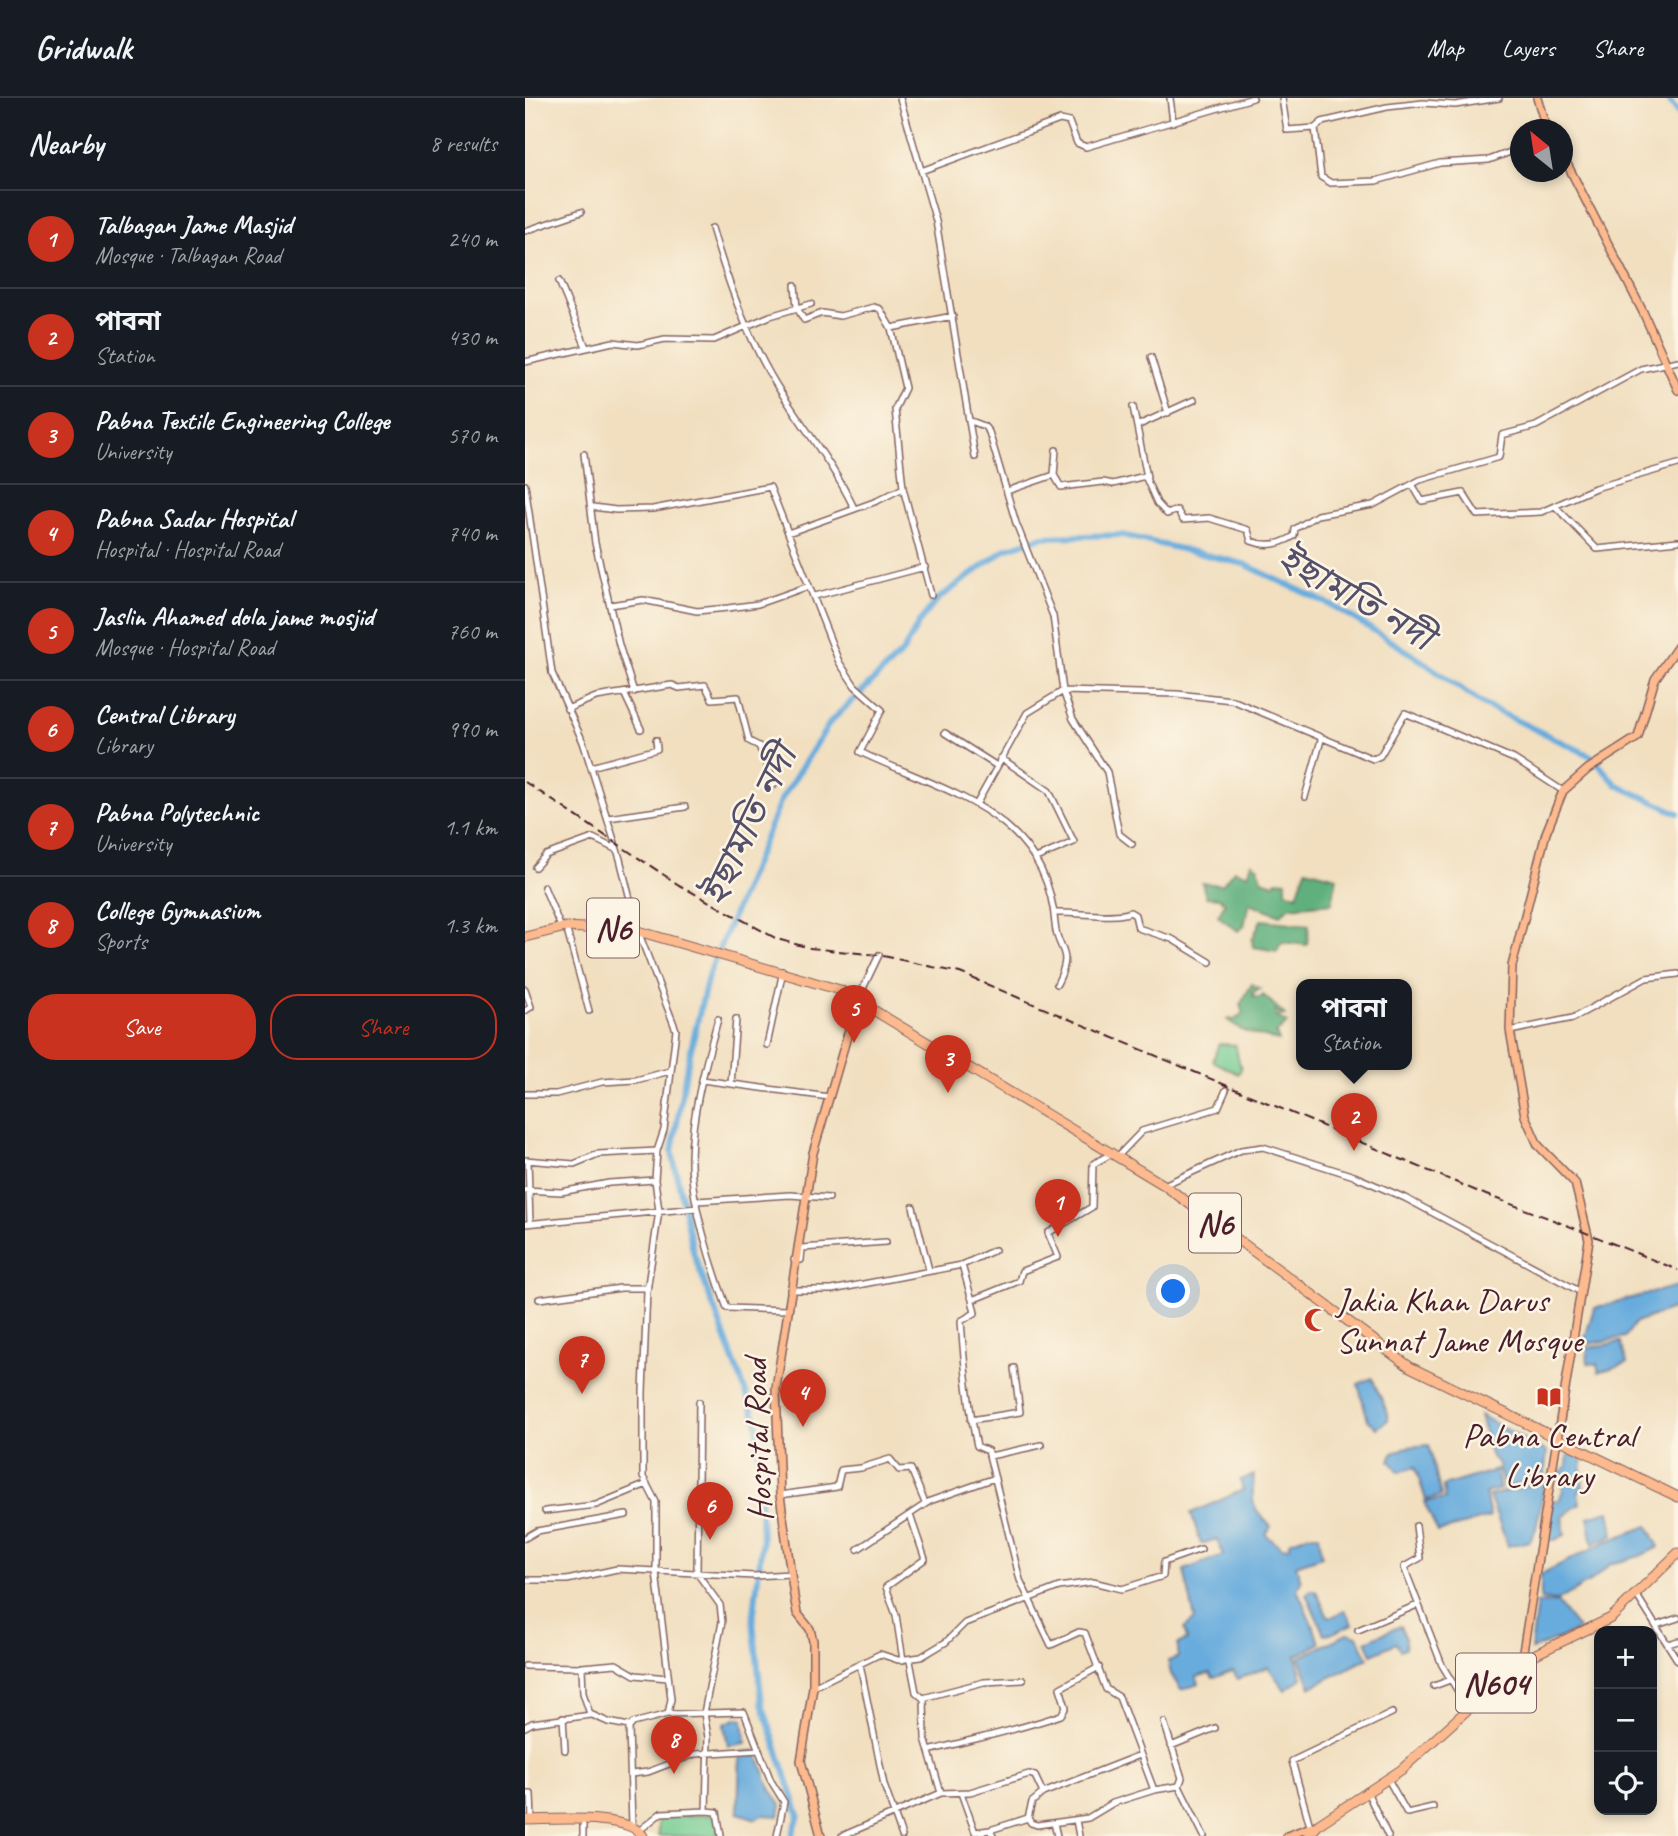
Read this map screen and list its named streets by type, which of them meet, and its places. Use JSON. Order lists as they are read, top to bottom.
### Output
{
  "streets": {
    "highway": ["N6", "N604"],
    "main road": ["Hospital Road"]
  },
  "crossings": [
    ["N6", "Hospital Road"]
  ],
  "water": ["ইছামতি নদী"],
  "places": {
    "mosque": ["Jakia Khan Darus Sunnat Jame Mosque"],
    "library": ["Pabna Central Library"]
  },
  "north": "top left",
  "page": {
    "header": "Gridwalk",
    "nav": ["Map", "Layers", "Share"],
    "heading": ["Nearby", "8 results"],
    "list": [
      {
        "mark": "1",
        "name": "Talbagan Jame Masjid",
        "note": "Mosque · Talbagan Road",
        "value": "240 m"
      },
      {
        "mark": "2",
        "name": "পাবনা",
        "note": "Station",
        "value": "430 m"
      },
      {
        "mark": "3",
        "name": "Pabna Textile Engineering College",
        "note": "University",
        "value": "570 m"
      },
      {
        "mark": "4",
        "name": "Pabna Sadar Hospital",
        "note": "Hospital · Hospital Road",
        "value": "740 m"
      },
      {
        "mark": "5",
        "name": "Jaslin Ahamed dola jame mosjid",
        "note": "Mosque · Hospital Road",
        "value": "760 m"
      },
      {
        "mark": "6",
        "name": "Central Library",
        "note": "Library",
        "value": "990 m"
      },
      {
        "mark": "7",
        "name": "Pabna Polytechnic",
        "note": "University",
        "value": "1.1 km"
      },
      {
        "mark": "8",
        "name": "College Gymnasium",
        "note": "Sports",
        "value": "1.3 km"
      }
    ],
    "buttons": ["Save", "Share"],
    "popup": ["পাবনা", "Station"],
    "pins": [
      "5",
      "3",
      "2",
      "1",
      "7",
      "4",
      "6",
      "8"
    ],
    "map_buttons": ["+", "−"]
  }
}
